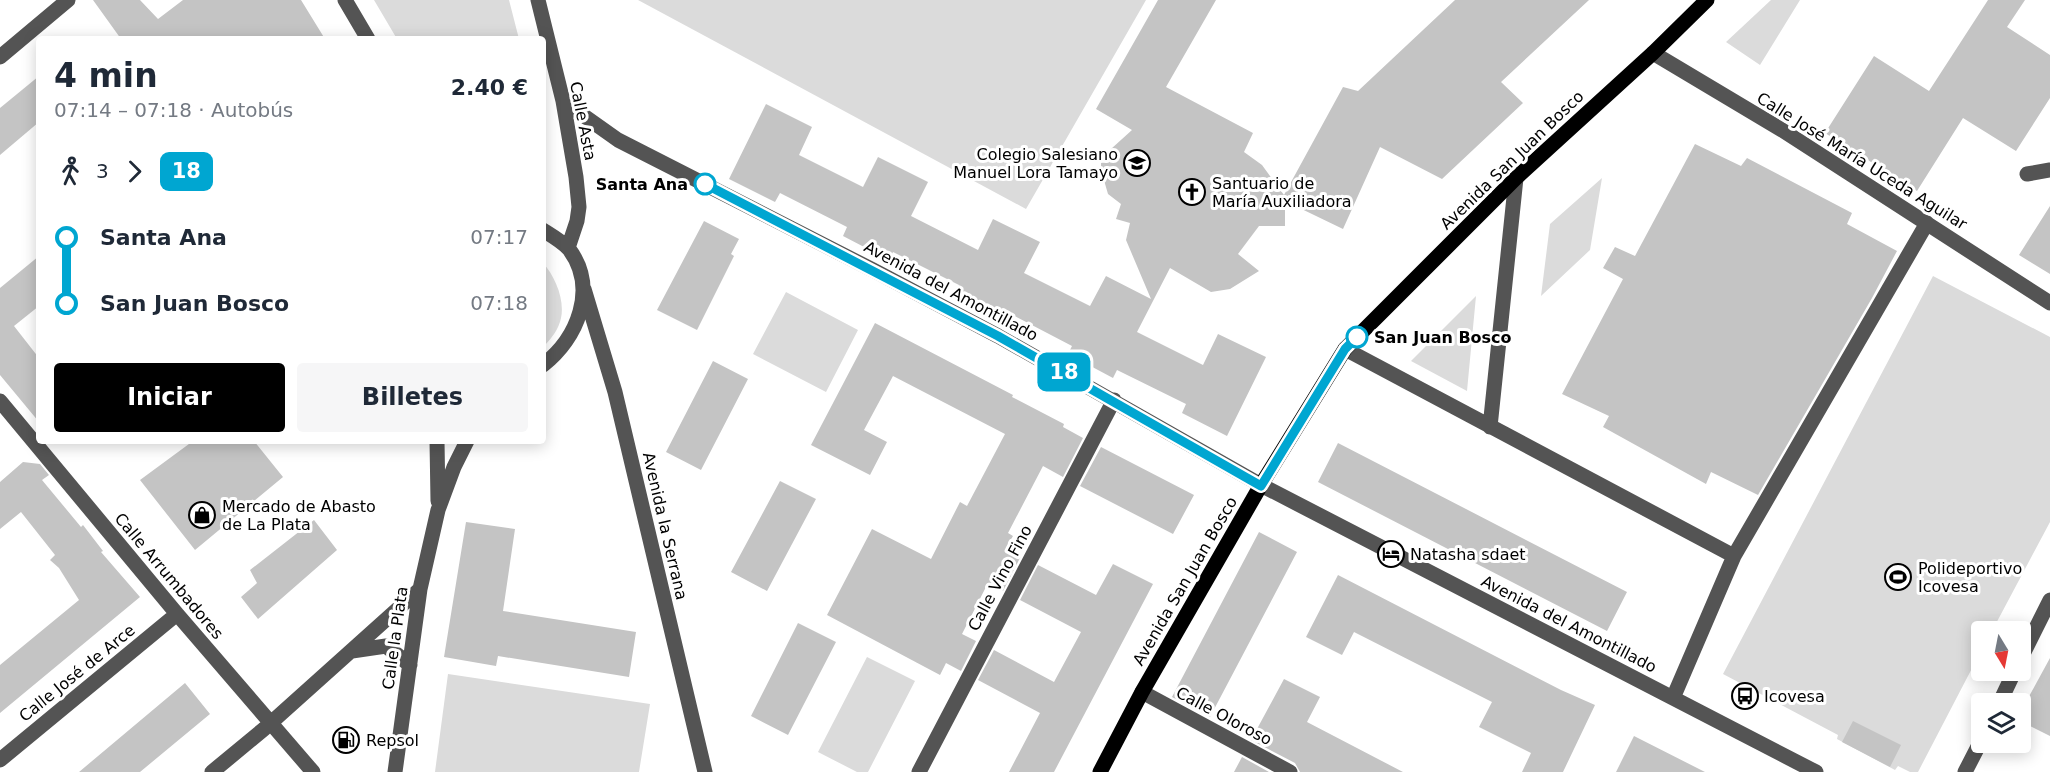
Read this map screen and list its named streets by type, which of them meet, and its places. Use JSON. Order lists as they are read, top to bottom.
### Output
{
  "streets": {
    "main road": ["Avenida San Juan Bosco"],
    "street": [
      "Calle Asta",
      "Calle José María Uceda Aguilar",
      "Avenida del Amontillado",
      "Avenida la Serrana",
      "Calle Arrumbadores",
      "Calle Vino Fino",
      "Calle la Plata",
      "Calle José de Arce",
      "Calle Oloroso"
    ]
  },
  "crossings": [
    ["Calle Asta", "Avenida del Amontillado"],
    ["Calle Asta", "Avenida la Serrana"],
    ["Avenida San Juan Bosco", "Calle José María Uceda Aguilar"],
    ["Avenida San Juan Bosco", "Avenida del Amontillado"],
    ["Avenida San Juan Bosco", "Calle Oloroso"],
    ["Avenida del Amontillado", "Calle Vino Fino"],
    ["Calle Arrumbadores", "Calle José de Arce"]
  ],
  "places": {
    "school or university": ["Colegio Salesiano Manuel Lora Tamayo"],
    "other": ["Santa Ana", "San Juan Bosco"],
    "church": ["Santuario de María Auxiliadora"],
    "shop": ["Mercado de Abasto de La Plata"],
    "hotel": ["Natasha sdaet"],
    "sports": ["Polideportivo Icovesa"],
    "bus stop": ["Icovesa"],
    "fuel station": ["Repsol"]
  },
  "lines": ["bus line 18"],
  "north": "bottom",
  "page": {
    "on_map": "18",
    "heading": ["4 min", "07:14 – 07:18 · Autobús", "2.40 €"],
    "legs": ["3", "18"],
    "list": [
      {
        "name": "Santa Ana",
        "value": "07:17"
      },
      {
        "name": "San Juan Bosco",
        "value": "07:18"
      }
    ],
    "buttons": ["Iniciar", "Billetes"]
  }
}
